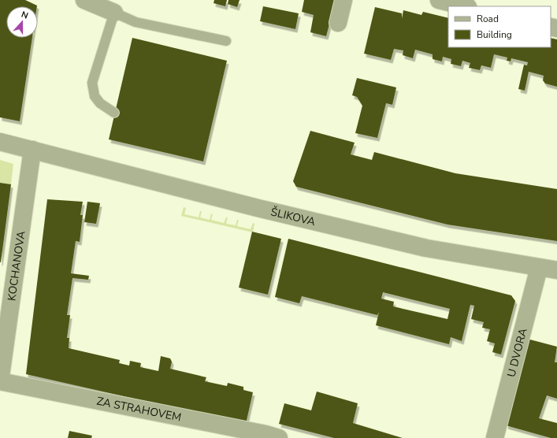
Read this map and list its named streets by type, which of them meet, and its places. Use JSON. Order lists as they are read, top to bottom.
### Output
{
  "streets": {
    "street": [
      "ŠLIKOVA",
      "KOCHANOVA",
      "U DVORA",
      "ZA STRAHOVEM"
    ]
  },
  "crossings": [
    ["ŠLIKOVA", "KOCHANOVA"],
    ["ŠLIKOVA", "U DVORA"],
    ["KOCHANOVA", "ZA STRAHOVEM"]
  ],
  "legend": ["Road", "Building"],
  "north": "top"
}
